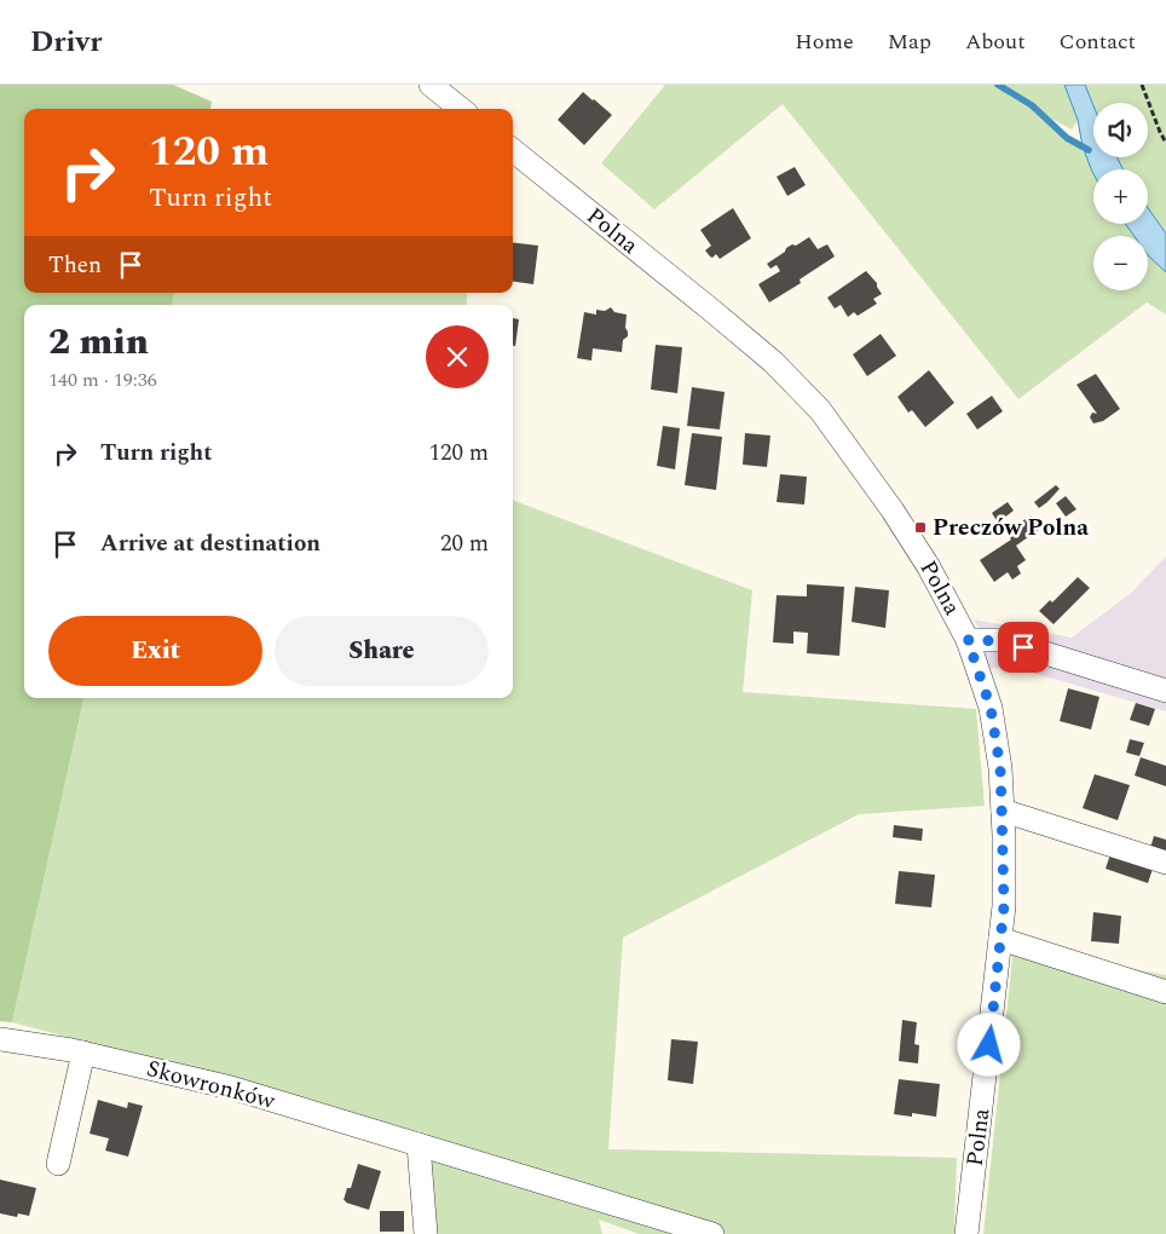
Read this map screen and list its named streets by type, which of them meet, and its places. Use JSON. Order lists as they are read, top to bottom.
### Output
{
  "streets": {
    "street": ["Polna", "Skowronków"]
  },
  "places": {
    "transit": ["Preczów Polna"]
  },
  "page": {
    "header": "Drivr",
    "nav": [
      "Home",
      "Map",
      "About",
      "Contact"
    ],
    "map_buttons": ["+", "−"],
    "turn": ["120 m", "Turn right"],
    "then": "Then",
    "heading": ["2 min", "140 m · 19:36"],
    "list": [
      {
        "name": "Turn right",
        "value": "120 m"
      },
      {
        "name": "Arrive at destination",
        "value": "20 m"
      }
    ],
    "buttons": ["Exit", "Share"]
  }
}
